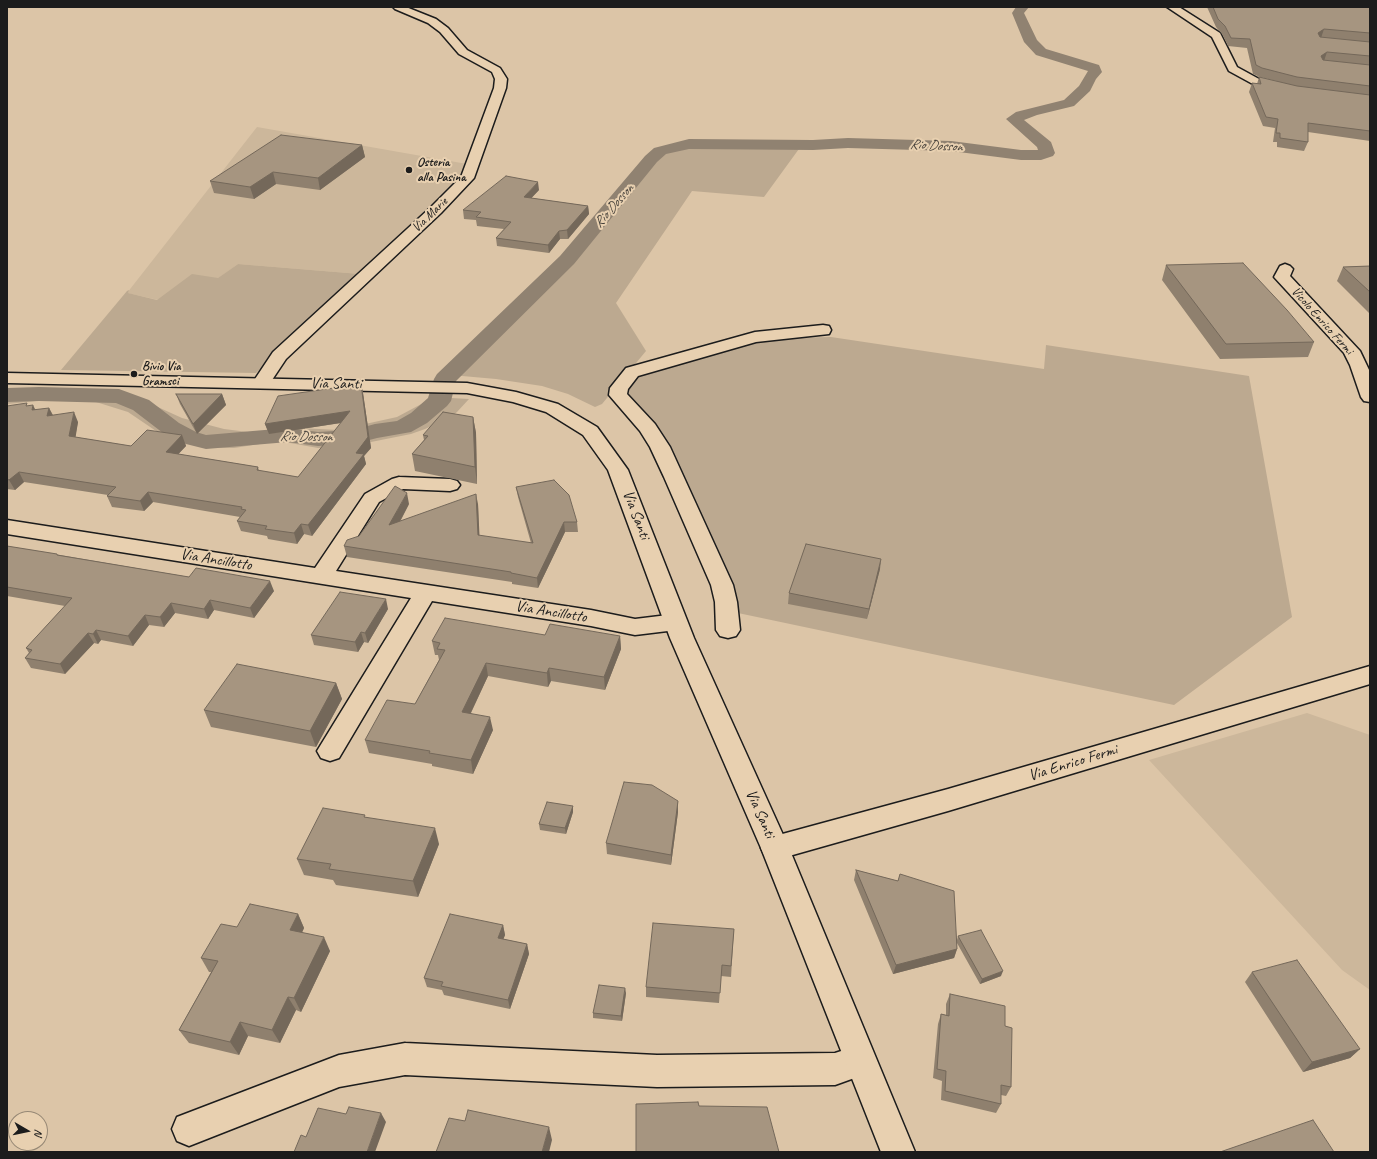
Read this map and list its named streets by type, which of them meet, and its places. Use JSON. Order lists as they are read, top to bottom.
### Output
{
  "streets": {
    "street": [
      "Via Marie",
      "Vicolo Enrico Fermi",
      "Via Santi",
      "Via Ancillotto",
      "Via Enrico Fermi"
    ]
  },
  "crossings": [
    ["Via Marie", "Via Santi"],
    ["Via Santi", "Via Ancillotto"],
    ["Via Santi", "Via Enrico Fermi"]
  ],
  "water": ["Rio Dosson"],
  "places": ["Osteria alla Pasina", "Bivio Via Gramsci"],
  "north": "right"
}
